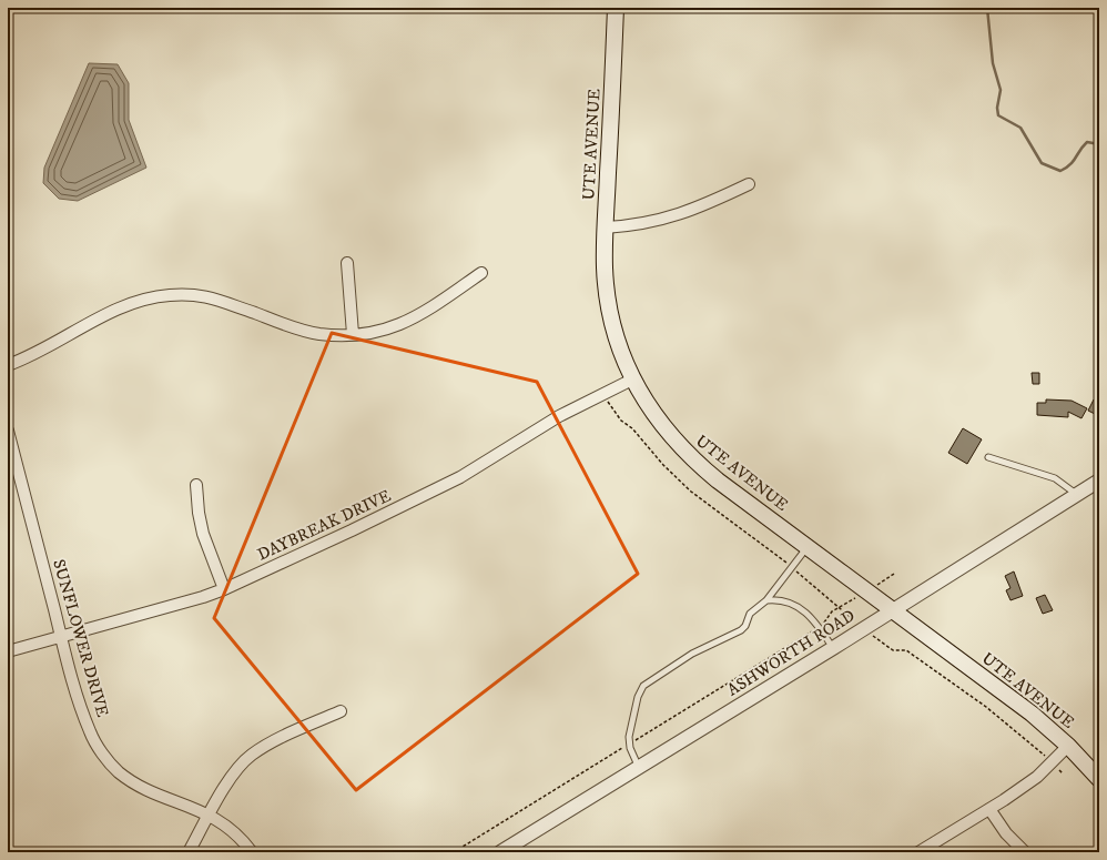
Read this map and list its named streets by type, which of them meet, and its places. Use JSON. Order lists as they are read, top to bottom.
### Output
{
  "streets": {
    "main road": ["UTE AVENUE"],
    "street": ["DAYBREAK DRIVE", "SUNFLOWER DRIVE", "ASHWORTH ROAD"]
  },
  "crossings": [
    ["UTE AVENUE", "DAYBREAK DRIVE"],
    ["UTE AVENUE", "ASHWORTH ROAD"],
    ["DAYBREAK DRIVE", "SUNFLOWER DRIVE"]
  ]
}
